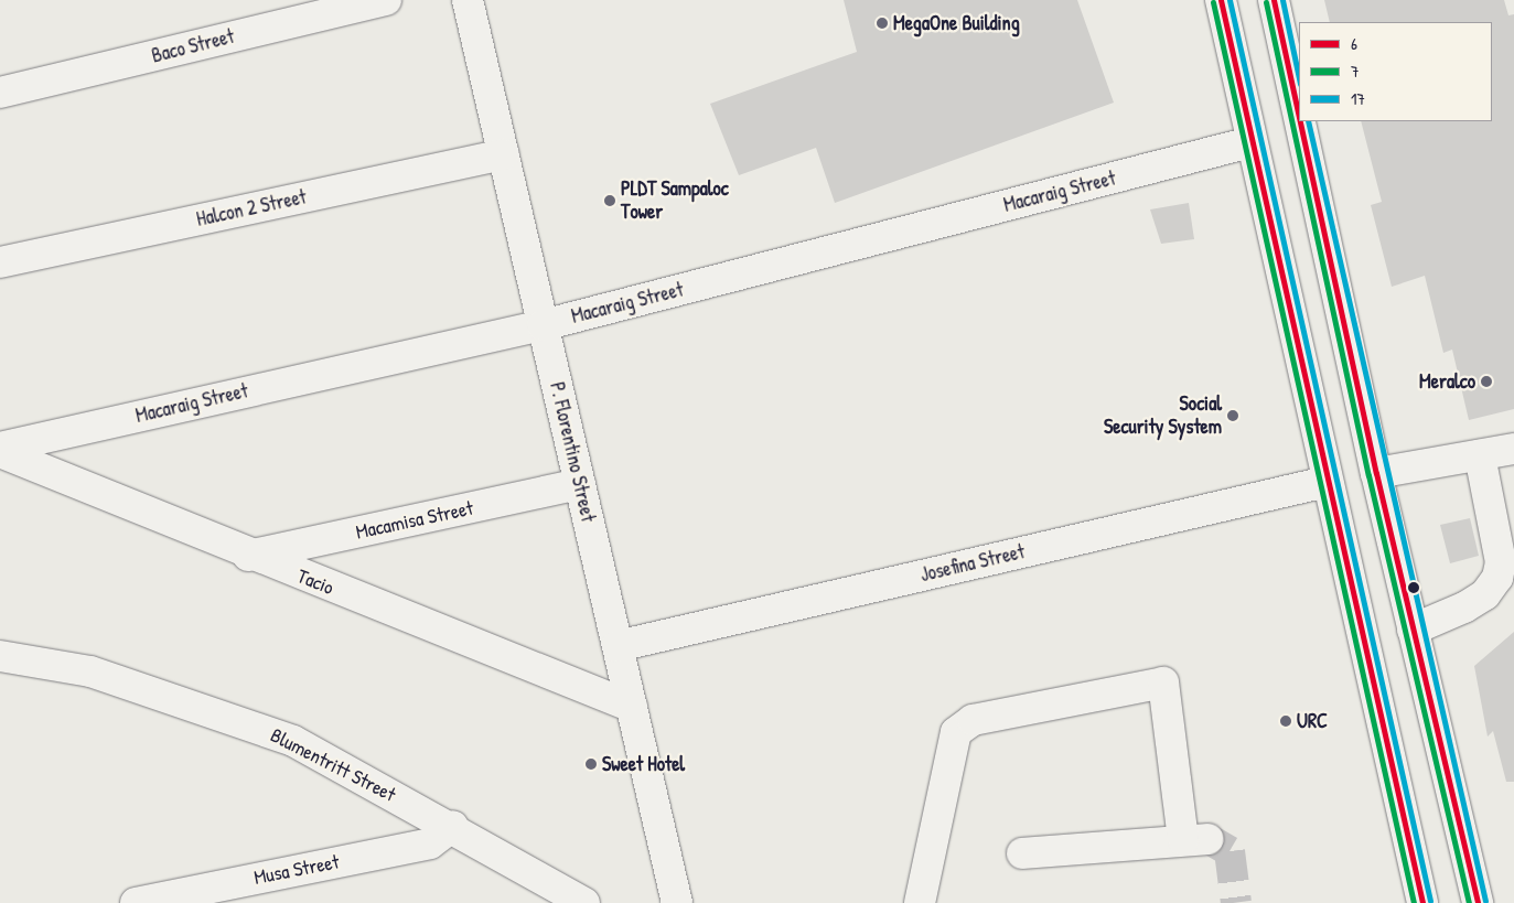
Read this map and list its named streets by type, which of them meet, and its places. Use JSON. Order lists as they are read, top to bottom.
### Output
{
  "streets": {
    "street": [
      "Baco Street",
      "Macaraig Street",
      "Halcon 2 Street",
      "P. Florentino Street",
      "Macamisa Street",
      "Josefina Street",
      "Tacio",
      "Blumentritt Street",
      "Musa Street"
    ]
  },
  "crossings": [
    ["Macaraig Street", "P. Florentino Street"],
    ["Halcon 2 Street", "P. Florentino Street"],
    ["P. Florentino Street", "Macamisa Street"],
    ["P. Florentino Street", "Josefina Street"],
    ["P. Florentino Street", "Tacio"],
    ["Macamisa Street", "Tacio"],
    ["Blumentritt Street", "Musa Street"]
  ],
  "places": [
    "MegaOne Building",
    "PLDT Sampaloc Tower",
    "Meralco",
    "Social Security System",
    "URC",
    "Sweet Hotel"
  ],
  "lines": ["transit line 6", "transit line 17", "transit line 7"],
  "legend": ["6", "7", "17"]
}
